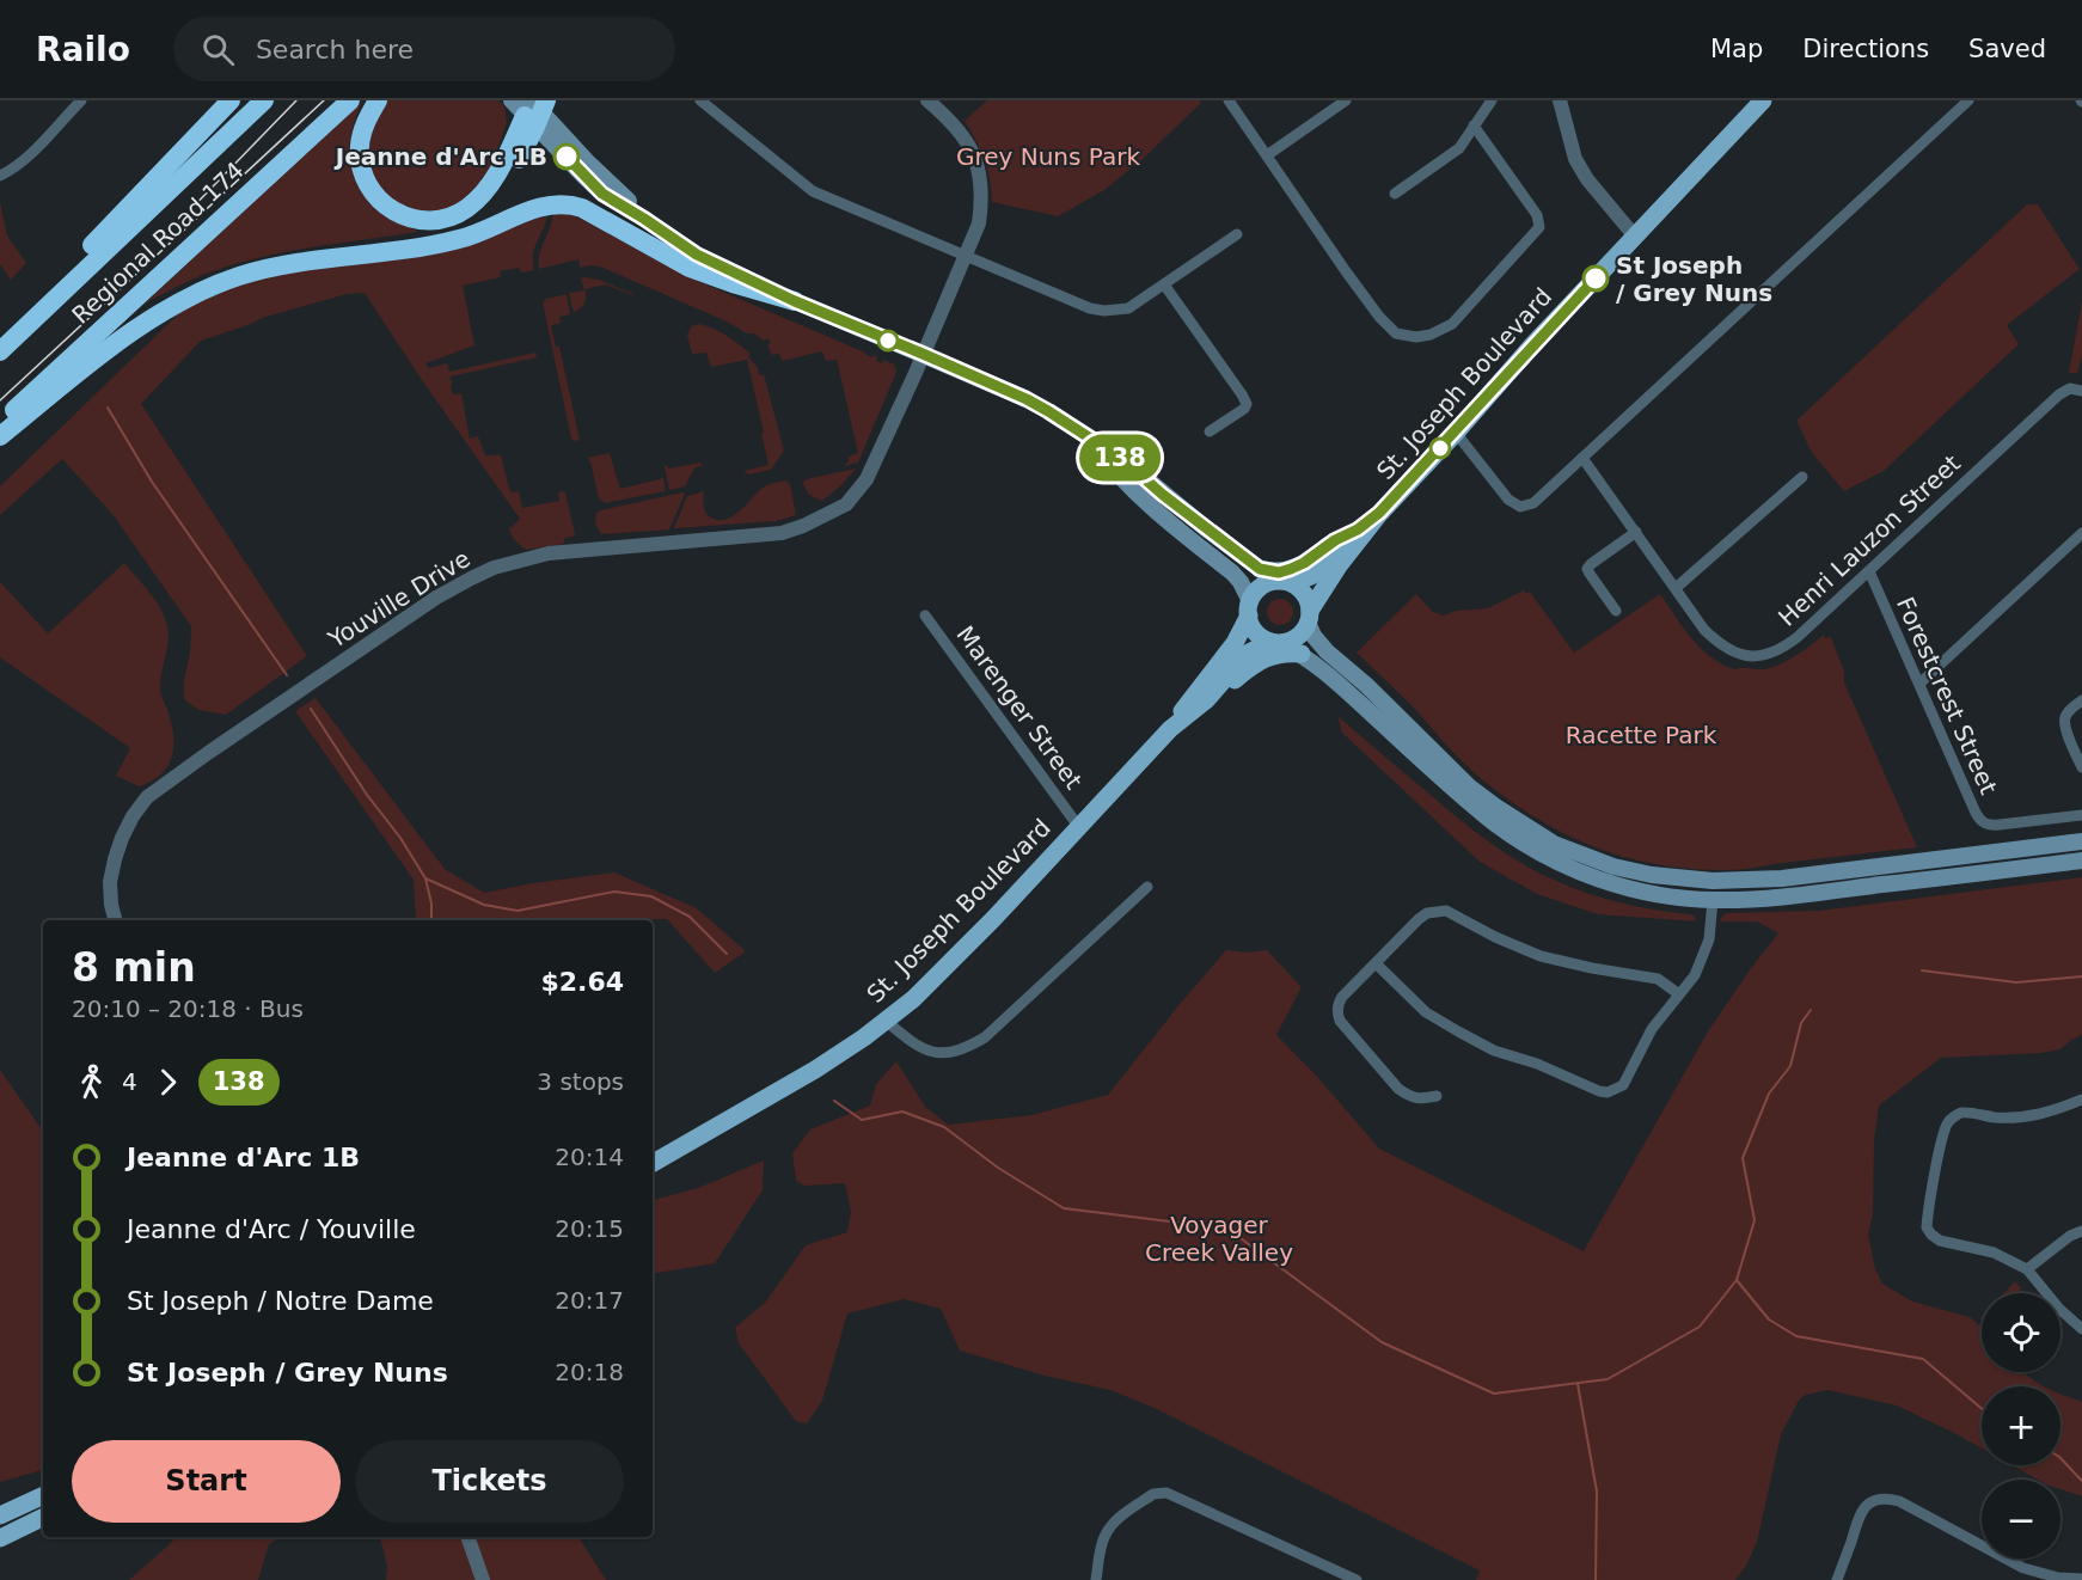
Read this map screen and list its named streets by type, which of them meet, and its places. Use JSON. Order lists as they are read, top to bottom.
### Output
{
  "streets": {
    "highway": ["Regional Road 174"],
    "main road": ["St. Joseph Boulevard"],
    "street": [
      "Henri Lauzon Street",
      "Youville Drive",
      "Forestcrest Street",
      "Marenger Street"
    ]
  },
  "crossings": [
    ["St. Joseph Boulevard", "Marenger Street"],
    ["Henri Lauzon Street", "Forestcrest Street"]
  ],
  "parks": ["Grey Nuns Park", "Racette Park", "Voyager Creek Valley"],
  "places": ["Jeanne d'Arc 1B", "St Joseph / Grey Nuns"],
  "lines": ["bus line 138"],
  "page": {
    "header": "Railo",
    "search": "Search here",
    "nav": ["Map", "Directions", "Saved"],
    "on_map": "138",
    "heading": ["8 min", "20:10 – 20:18 · Bus", "$2.64"],
    "legs": ["4", "138", "3 stops"],
    "list": [
      {
        "name": "Jeanne d'Arc 1B",
        "value": "20:14"
      },
      {
        "name": "Jeanne d'Arc / Youville",
        "value": "20:15"
      },
      {
        "name": "St Joseph / Notre Dame",
        "value": "20:17"
      },
      {
        "name": "St Joseph / Grey Nuns",
        "value": "20:18"
      }
    ],
    "map_buttons": ["+", "−"],
    "buttons": ["Start", "Tickets"]
  }
}
